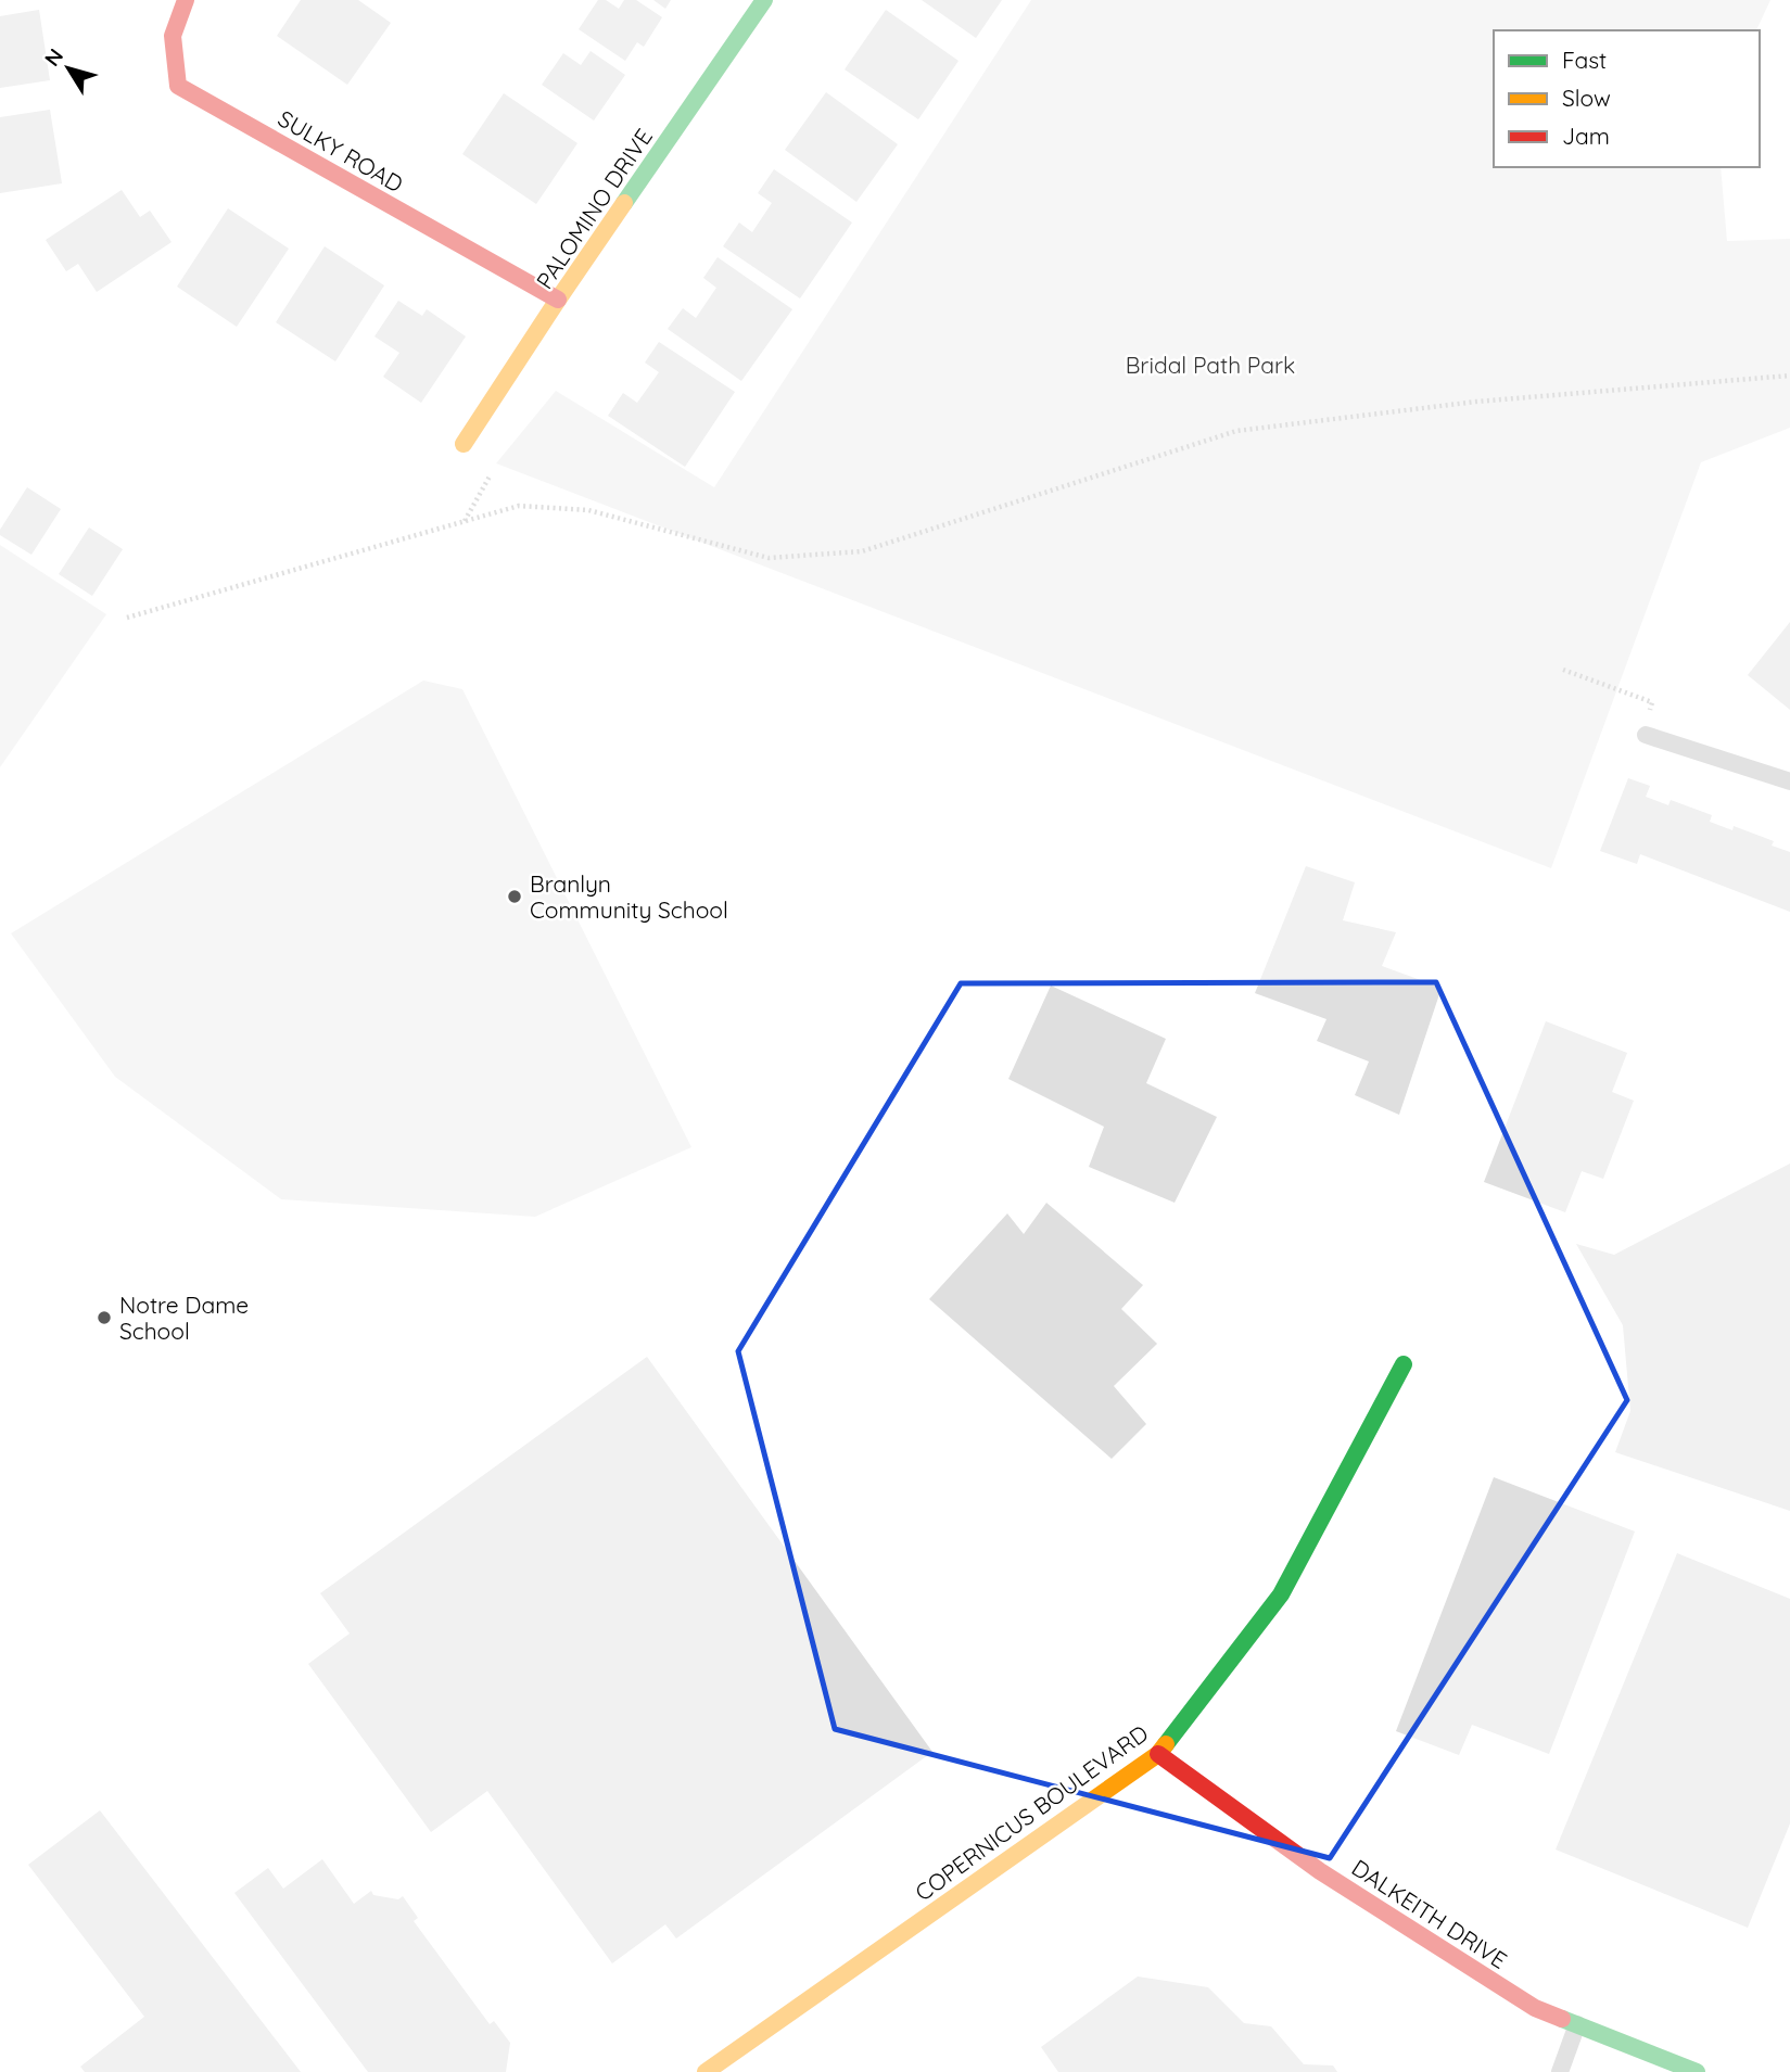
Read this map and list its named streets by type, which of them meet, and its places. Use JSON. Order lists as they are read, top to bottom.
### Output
{
  "streets": {
    "street": [
      "SULKY ROAD",
      "PALOMINO DRIVE",
      "COPERNICUS BOULEVARD",
      "DALKEITH DRIVE"
    ]
  },
  "crossings": [
    ["SULKY ROAD", "PALOMINO DRIVE"],
    ["COPERNICUS BOULEVARD", "DALKEITH DRIVE"]
  ],
  "parks": ["Bridal Path Park"],
  "places": ["Branlyn Community School", "Notre Dame School"],
  "legend": ["Fast", "Slow", "Jam"],
  "north": "top left"
}
